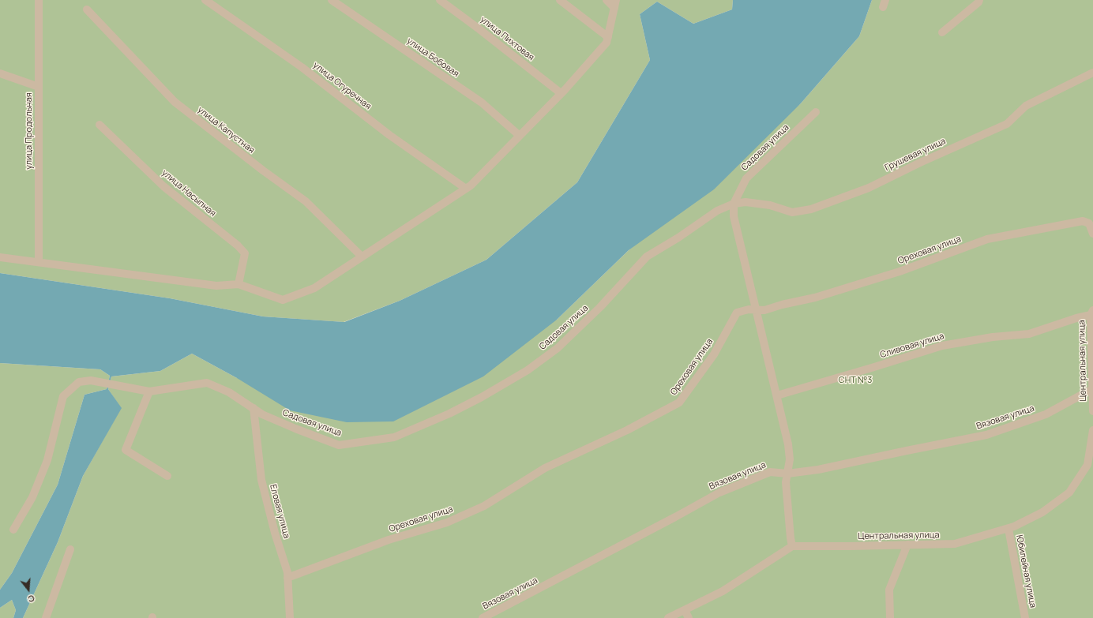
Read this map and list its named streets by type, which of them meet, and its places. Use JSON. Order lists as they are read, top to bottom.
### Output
{
  "streets": {
    "street": [
      "улица Пихтовая",
      "улица Бобовая",
      "улица Огуречная",
      "улица Капустная",
      "улица Продольная",
      "Садовая улица",
      "Грушевая улица",
      "улица Насыпная",
      "Ореховая улица",
      "Сливовая улица",
      "Центральная улица",
      "Вязовая улица",
      "Еловая улица",
      "Юбилейная улица"
    ]
  },
  "crossings": [
    ["Садовая улица", "Грушевая улица"],
    ["Садовая улица", "Еловая улица"],
    ["Ореховая улица", "Еловая улица"],
    ["Сливовая улица", "Центральная улица"],
    ["Центральная улица", "Вязовая улица"],
    ["Центральная улица", "Юбилейная улица"]
  ],
  "parks": ["СНТ №3"],
  "north": "bottom"
}
